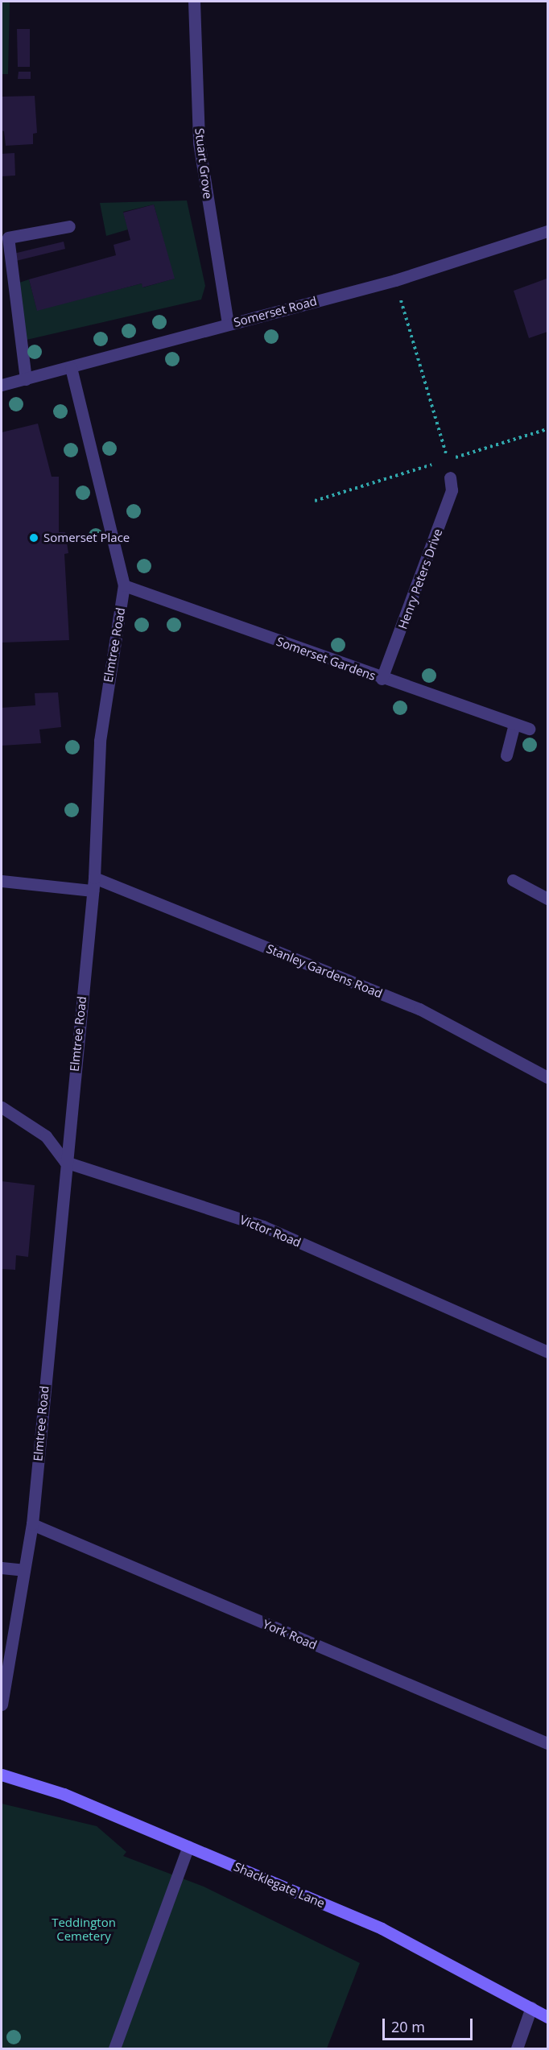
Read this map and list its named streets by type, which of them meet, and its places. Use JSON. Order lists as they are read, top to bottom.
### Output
{
  "streets": {
    "street": [
      "Stuart Grove",
      "Somerset Road",
      "Henry Peters Drive",
      "Elmtree Road",
      "Somerset Gardens",
      "Stanley Gardens Road",
      "Victor Road",
      "York Road",
      "Shacklegate Lane"
    ]
  },
  "crossings": [
    ["Stuart Grove", "Somerset Road"],
    ["Somerset Road", "Elmtree Road"],
    ["Henry Peters Drive", "Somerset Gardens"],
    ["Elmtree Road", "Somerset Gardens"],
    ["Elmtree Road", "Stanley Gardens Road"],
    ["Elmtree Road", "Victor Road"],
    ["Elmtree Road", "York Road"]
  ],
  "parks": ["Teddington Cemetery"],
  "places": ["Somerset Place"],
  "scale_bar": "20 m"
}
